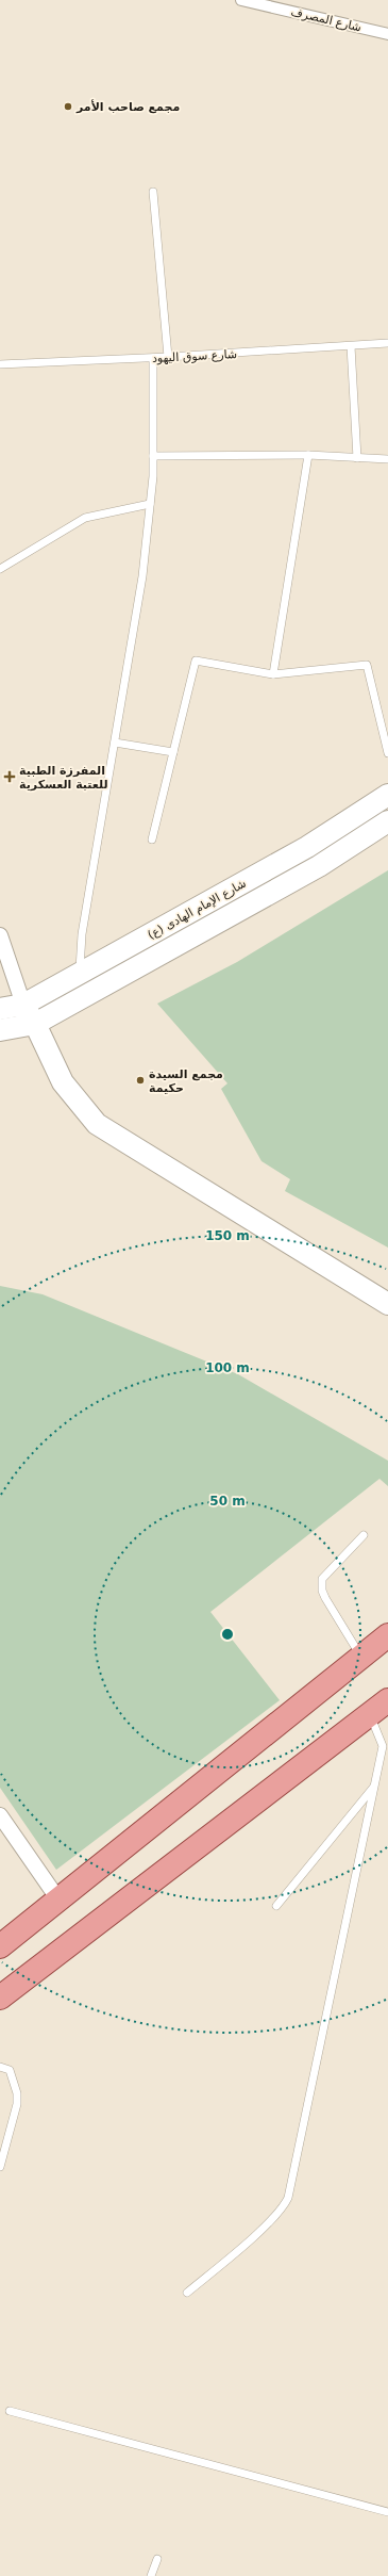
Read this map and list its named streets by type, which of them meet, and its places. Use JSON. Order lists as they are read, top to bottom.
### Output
{
  "streets": {
    "main road": ["شارع الإمام الهادی (ع)"],
    "street": ["شارع المصرف"],
    "lane": ["شارع سوق اليهود"]
  },
  "places": {
    "other": ["مجمع صاحب الأمر", "مجمع السيدة حكيمة"],
    "health": ["المفرزة الطبية للعتبة العسكرية"]
  },
  "rings": ["150 m", "100 m", "50 m"]
}
